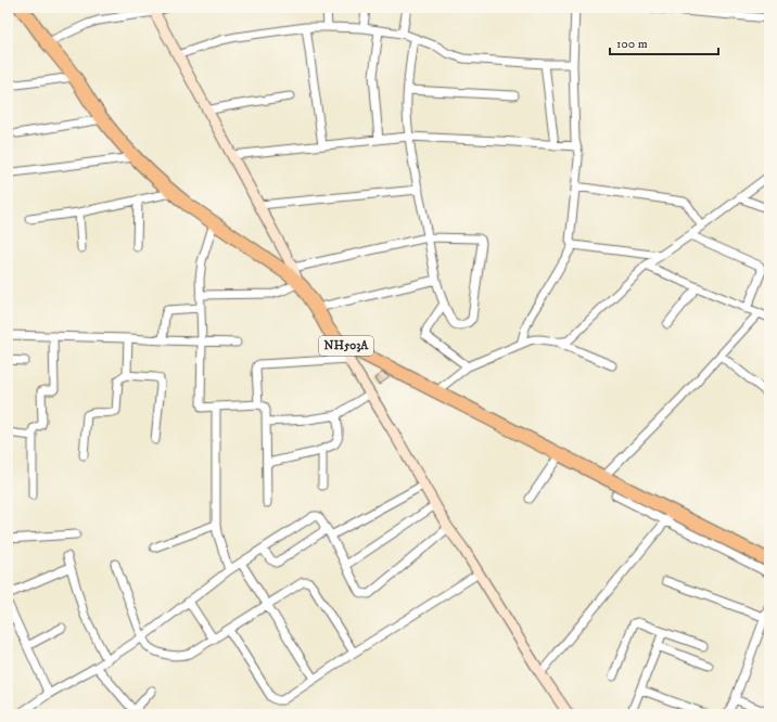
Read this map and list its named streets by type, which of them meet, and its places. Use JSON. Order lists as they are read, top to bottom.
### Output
{
  "streets": {
    "highway": ["NH503A"]
  },
  "scale_bar": "100 m"
}
